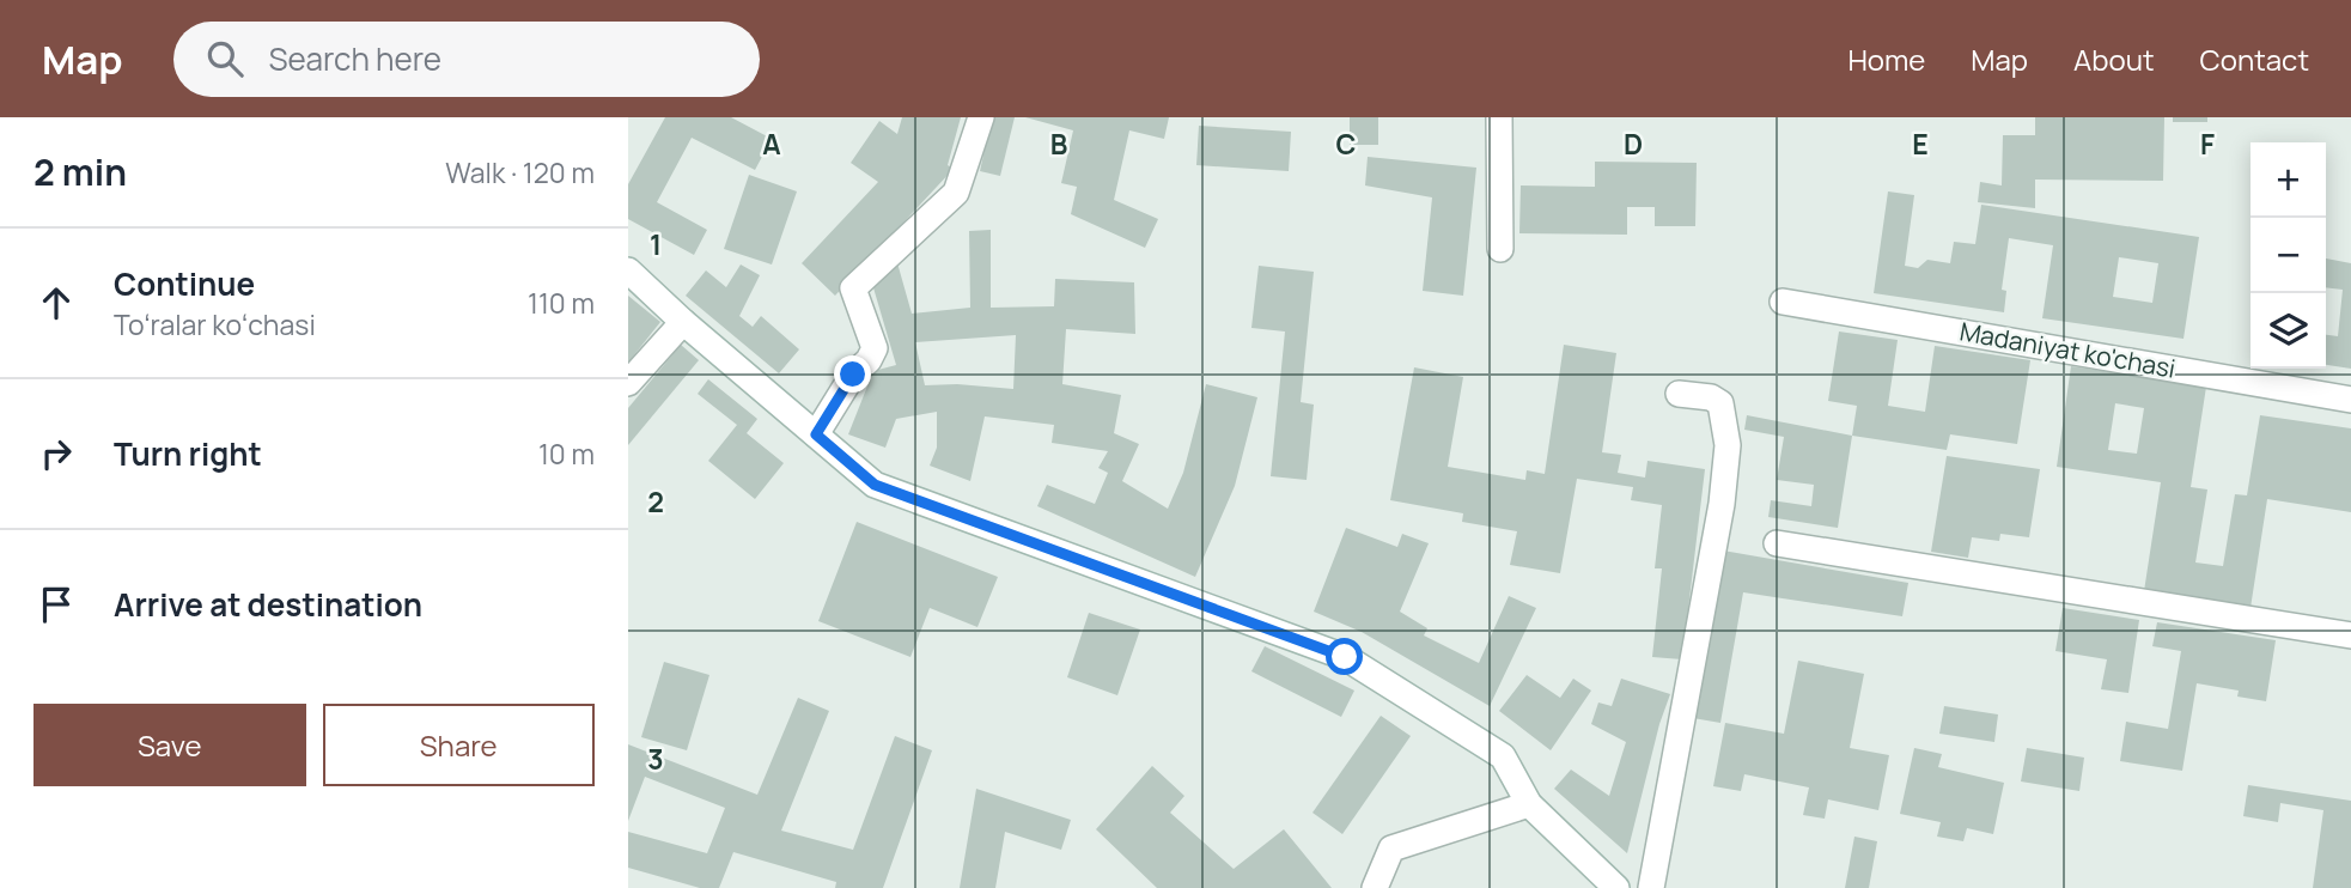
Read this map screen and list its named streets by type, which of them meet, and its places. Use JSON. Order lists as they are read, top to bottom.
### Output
{
  "streets": {
    "street": ["Madaniyat ko'chasi"]
  },
  "page": {
    "header": "Map",
    "search": "Search here",
    "nav": [
      "Home",
      "Map",
      "About",
      "Contact"
    ],
    "heading": ["2 min", "Walk · 120 m"],
    "map_buttons": ["+", "−"],
    "list": [
      ["Continue", "Toʻralar koʻchasi", "110 m"],
      ["Turn right", "10 m"],
      "Arrive at destination"
    ],
    "buttons": ["Save", "Share"]
  },
  "grid": {
    "columns": [
      "A",
      "B",
      "C",
      "D",
      "E",
      "F"
    ],
    "rows": ["1", "2", "3"]
  }
}
